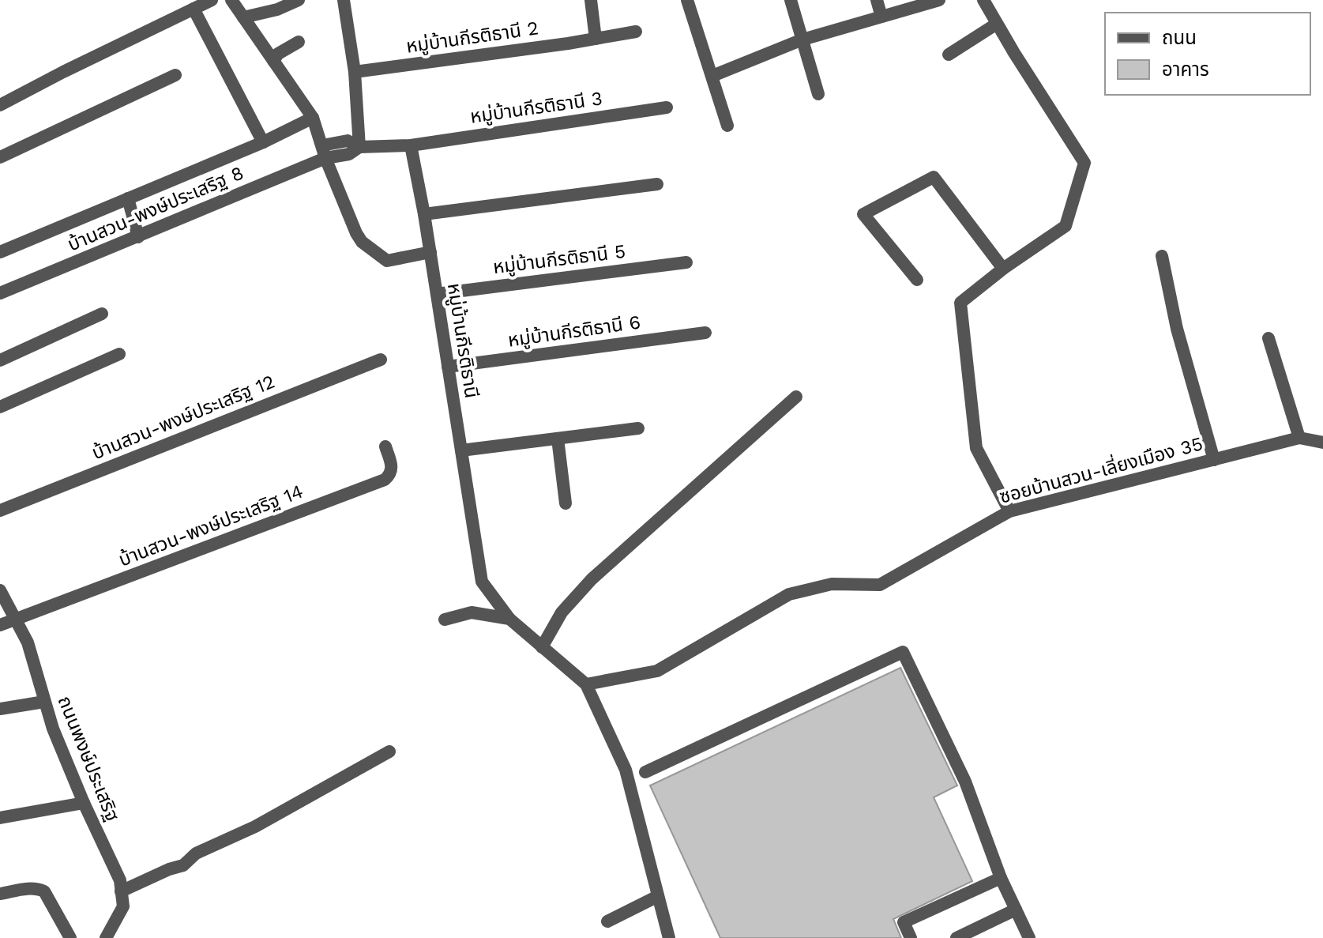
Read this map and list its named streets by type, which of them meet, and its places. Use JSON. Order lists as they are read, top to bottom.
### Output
{
  "streets": {
    "street": [
      "หมู่บ้านกีรติธานี 2",
      "หมู่บ้านกีรติธานี 3",
      "บ้านสวน-พงษ์ประเสริฐ 8",
      "หมู่บ้านกีรติธานี 5",
      "หมู่บ้านกีรติธานี 6",
      "หมู่บ้านกีรติธานี",
      "บ้านสวน-พงษ์ประเสริฐ 12",
      "ซอยบ้านสวน-เลี่ยงเมือง 35",
      "บ้านสวน-พงษ์ประเสริฐ 14",
      "ถนนพงษ์ประเสริฐ"
    ]
  },
  "crossings": [
    ["หมู่บ้านกีรติธานี 3", "หมู่บ้านกีรติธานี"],
    ["หมู่บ้านกีรติธานี 5", "หมู่บ้านกีรติธานี"],
    ["หมู่บ้านกีรติธานี 6", "หมู่บ้านกีรติธานี"],
    ["หมู่บ้านกีรติธานี", "ซอยบ้านสวน-เลี่ยงเมือง 35"],
    ["บ้านสวน-พงษ์ประเสริฐ 14", "ถนนพงษ์ประเสริฐ"]
  ],
  "legend": ["ถนน", "อาคาร"]
}
